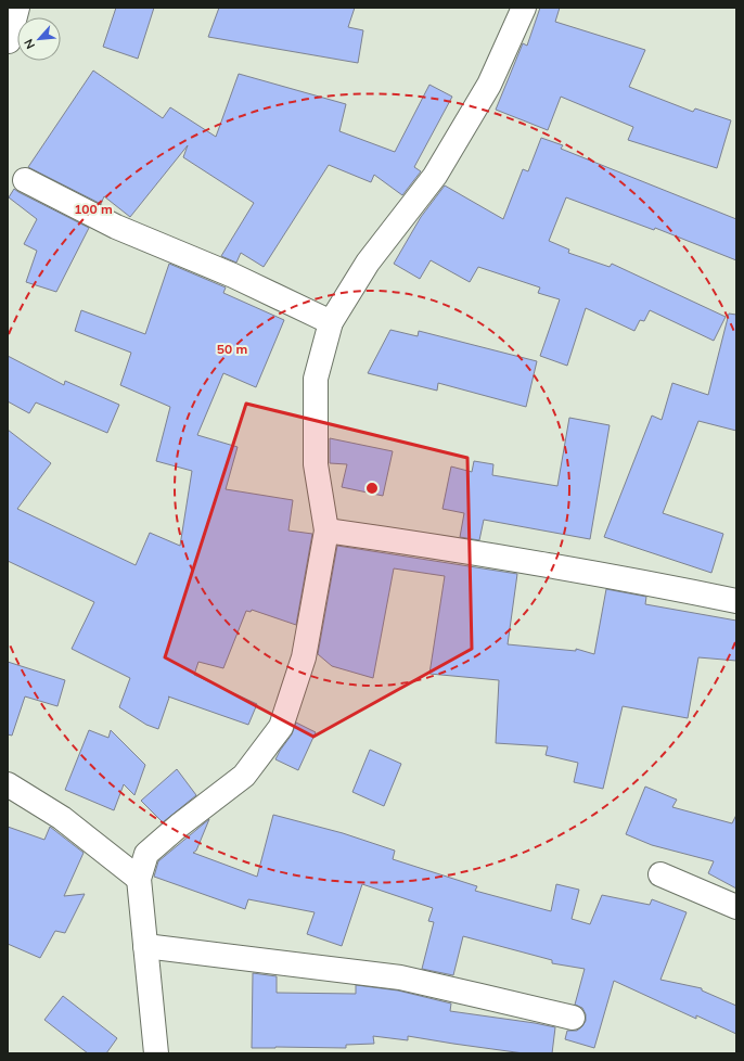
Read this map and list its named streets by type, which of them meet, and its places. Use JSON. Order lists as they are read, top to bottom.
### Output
{
  "north": "bottom left",
  "rings": ["100 m", "50 m"]
}
